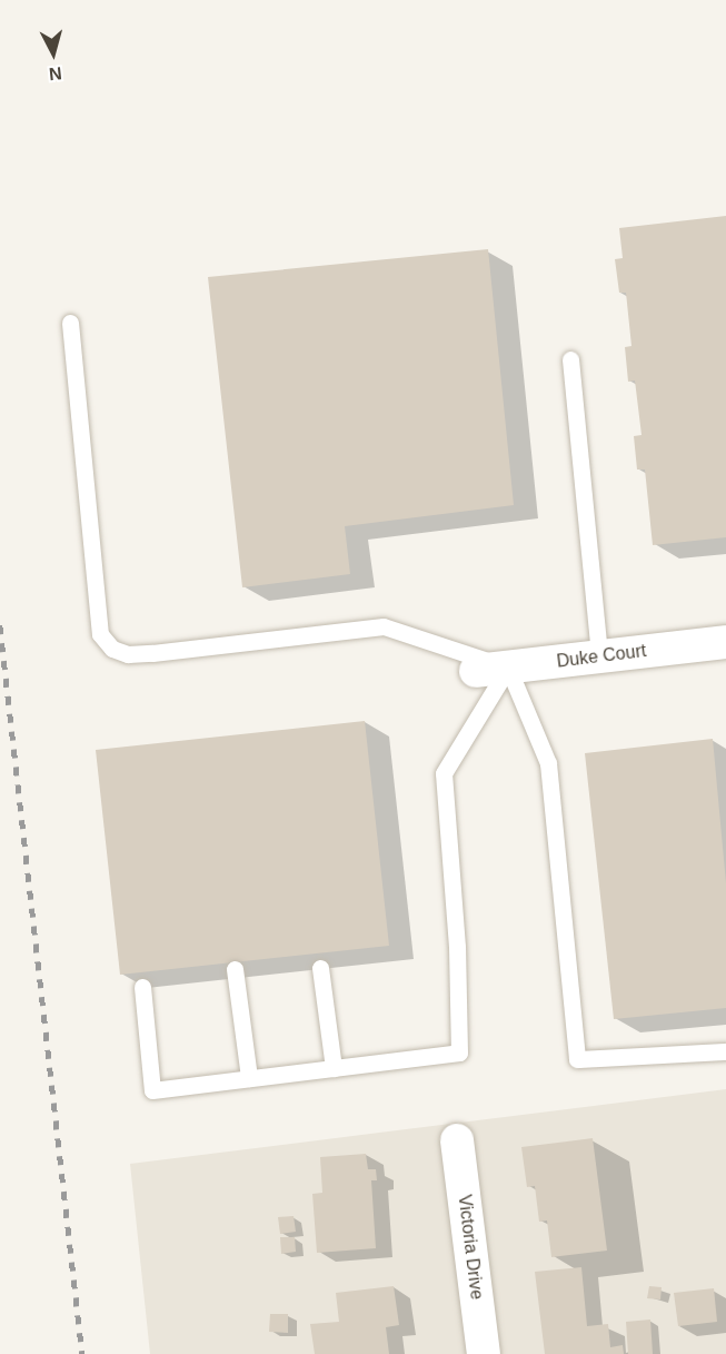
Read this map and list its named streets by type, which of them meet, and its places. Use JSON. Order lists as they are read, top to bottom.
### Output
{
  "streets": {
    "street": ["Duke Court", "Victoria Drive"]
  },
  "north": "bottom"
}
